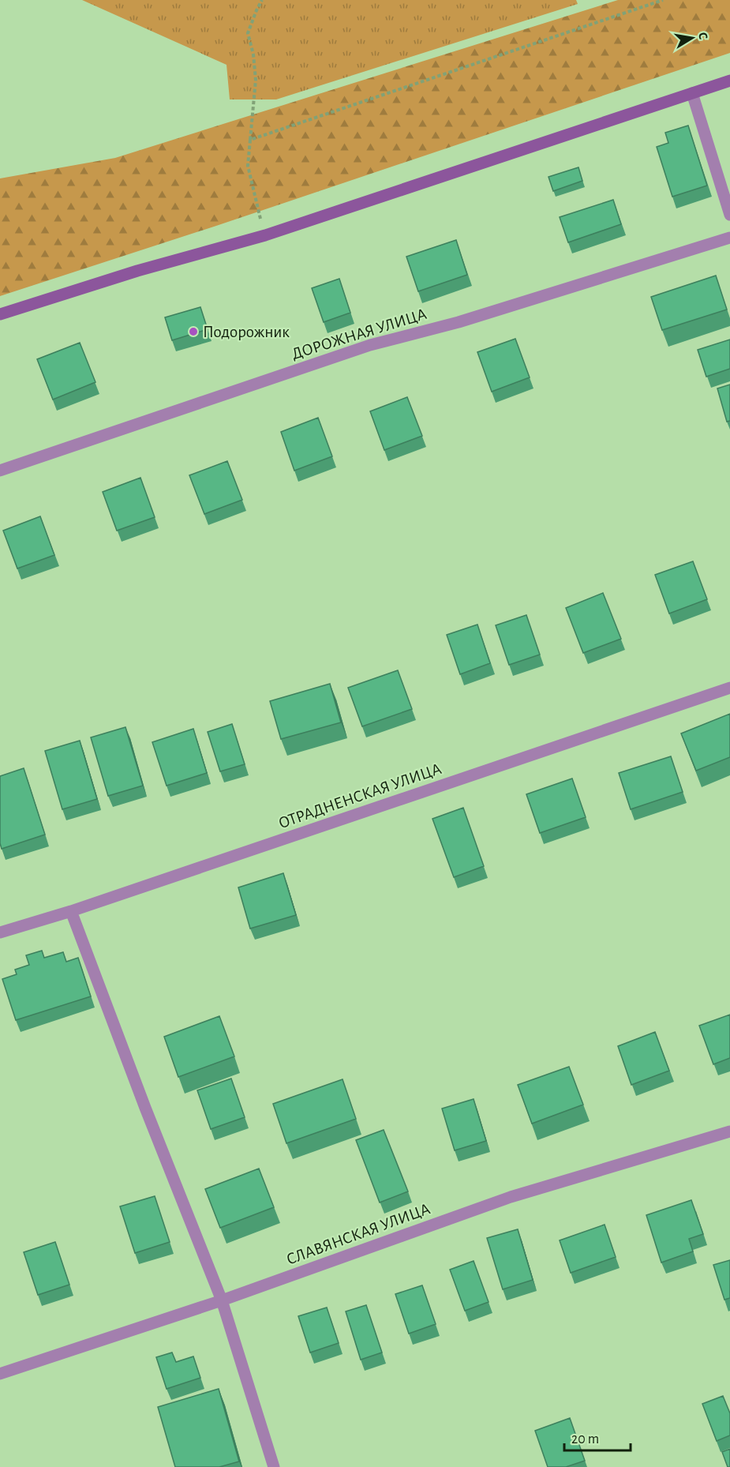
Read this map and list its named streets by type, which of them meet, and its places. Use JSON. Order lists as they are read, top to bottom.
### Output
{
  "streets": {
    "street": ["ДОРОЖНАЯ УЛИЦА", "ОТРАДНЕНСКАЯ УЛИЦА", "СЛАВЯНСКАЯ УЛИЦА"]
  },
  "places": ["Подорожник"],
  "scale_bar": "20 m",
  "north": "right"
}
